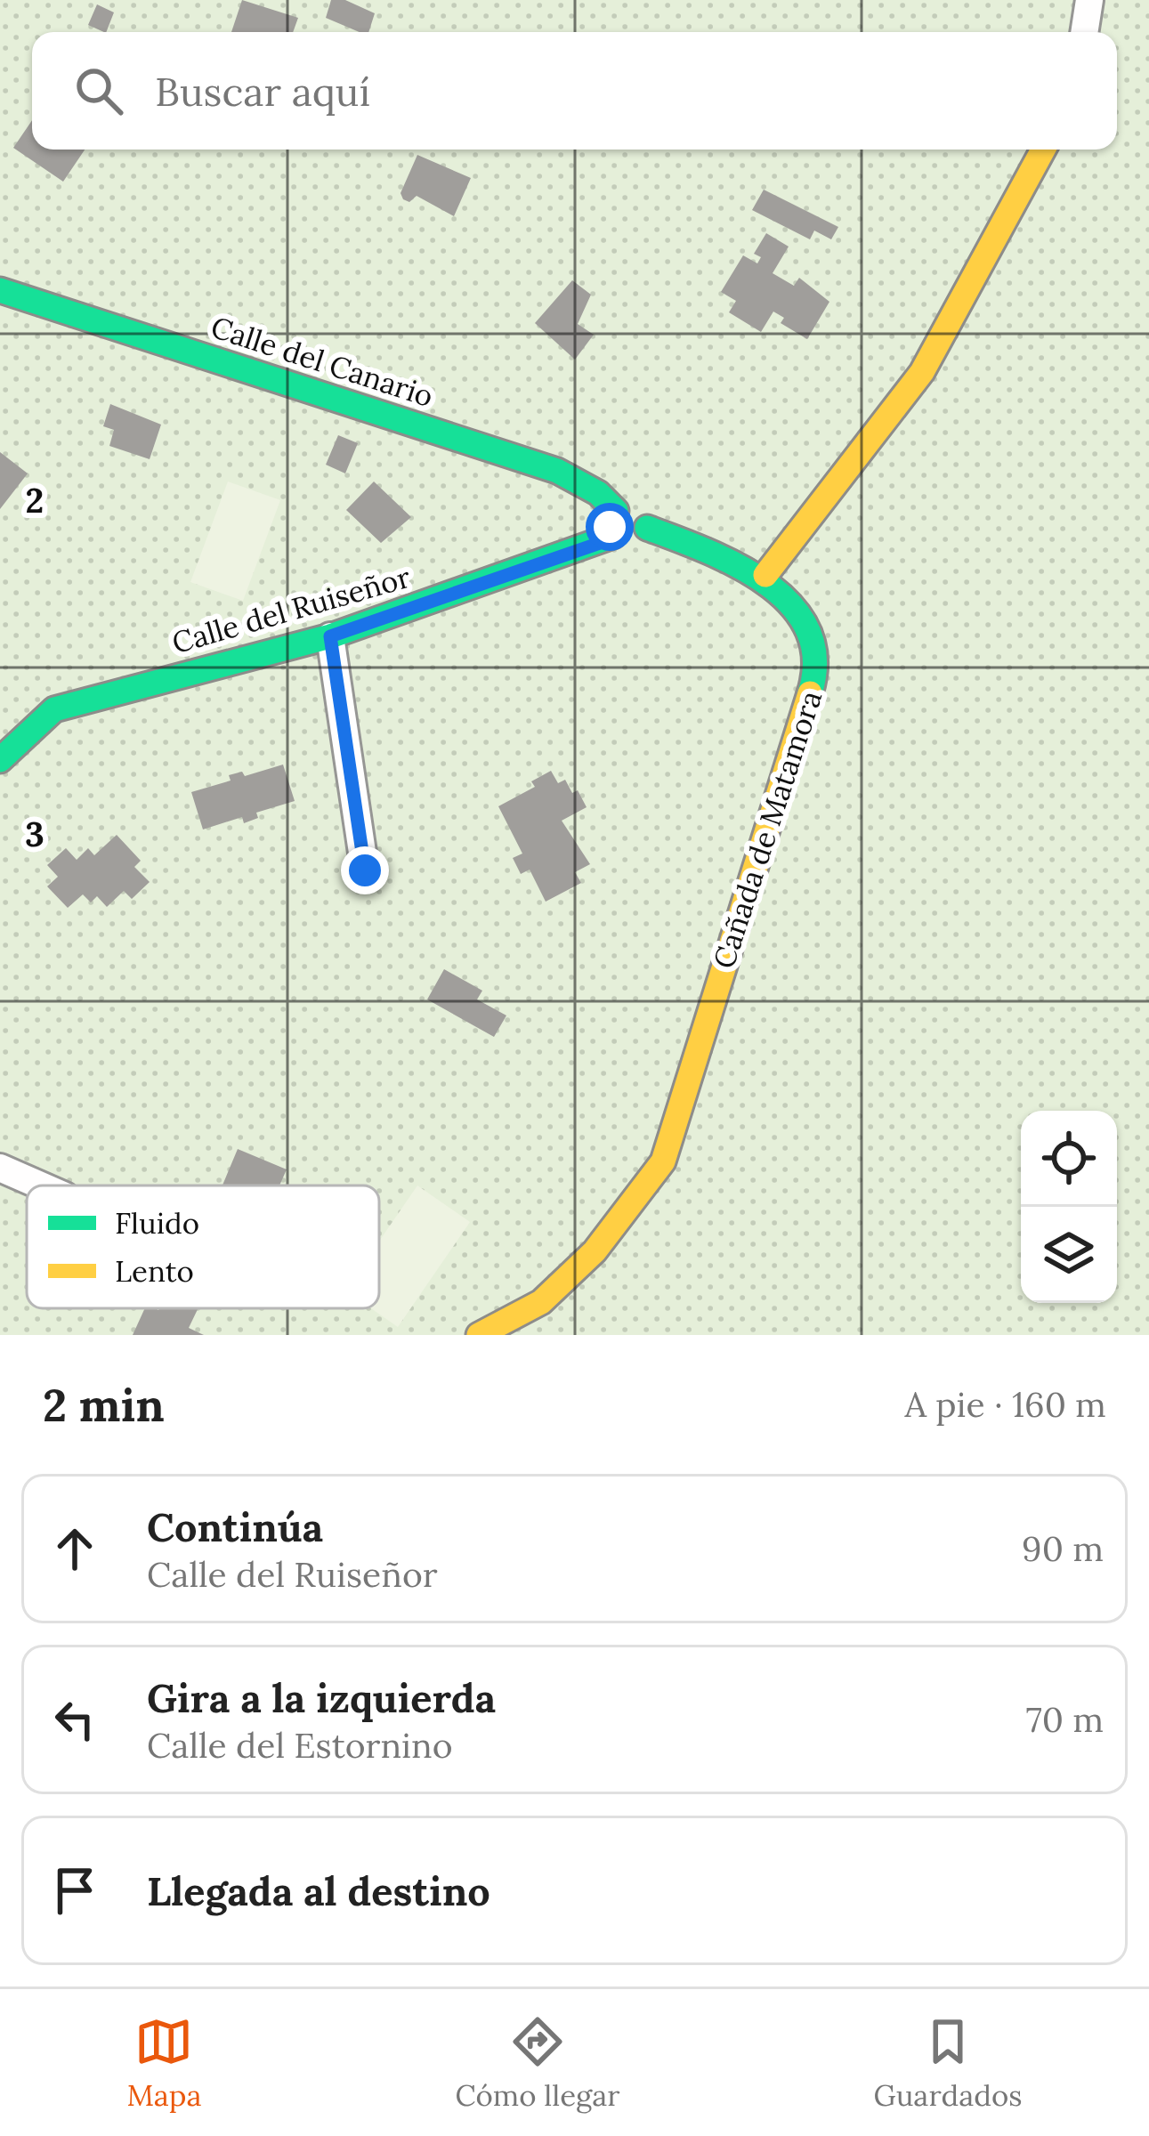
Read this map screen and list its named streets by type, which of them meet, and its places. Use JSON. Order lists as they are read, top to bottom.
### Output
{
  "streets": {
    "street": ["Calle del Canario", "Calle del Ruiseñor", "Cañada de Matamora"]
  },
  "crossings": [
    ["Calle del Canario", "Calle del Ruiseñor"]
  ],
  "legend": ["Fluido", "Lento"],
  "page": {
    "search": "Buscar aquí",
    "heading": ["2 min", "A pie · 160 m"],
    "list": [
      ["Continúa", "Calle del Ruiseñor", "90 m"],
      ["Gira a la izquierda", "Calle del Estornino", "70 m"],
      "Llegada al destino"
    ],
    "nav": ["Mapa", "Cómo llegar", "Guardados"]
  },
  "grid": {
    "rows": ["2", "3"]
  }
}
